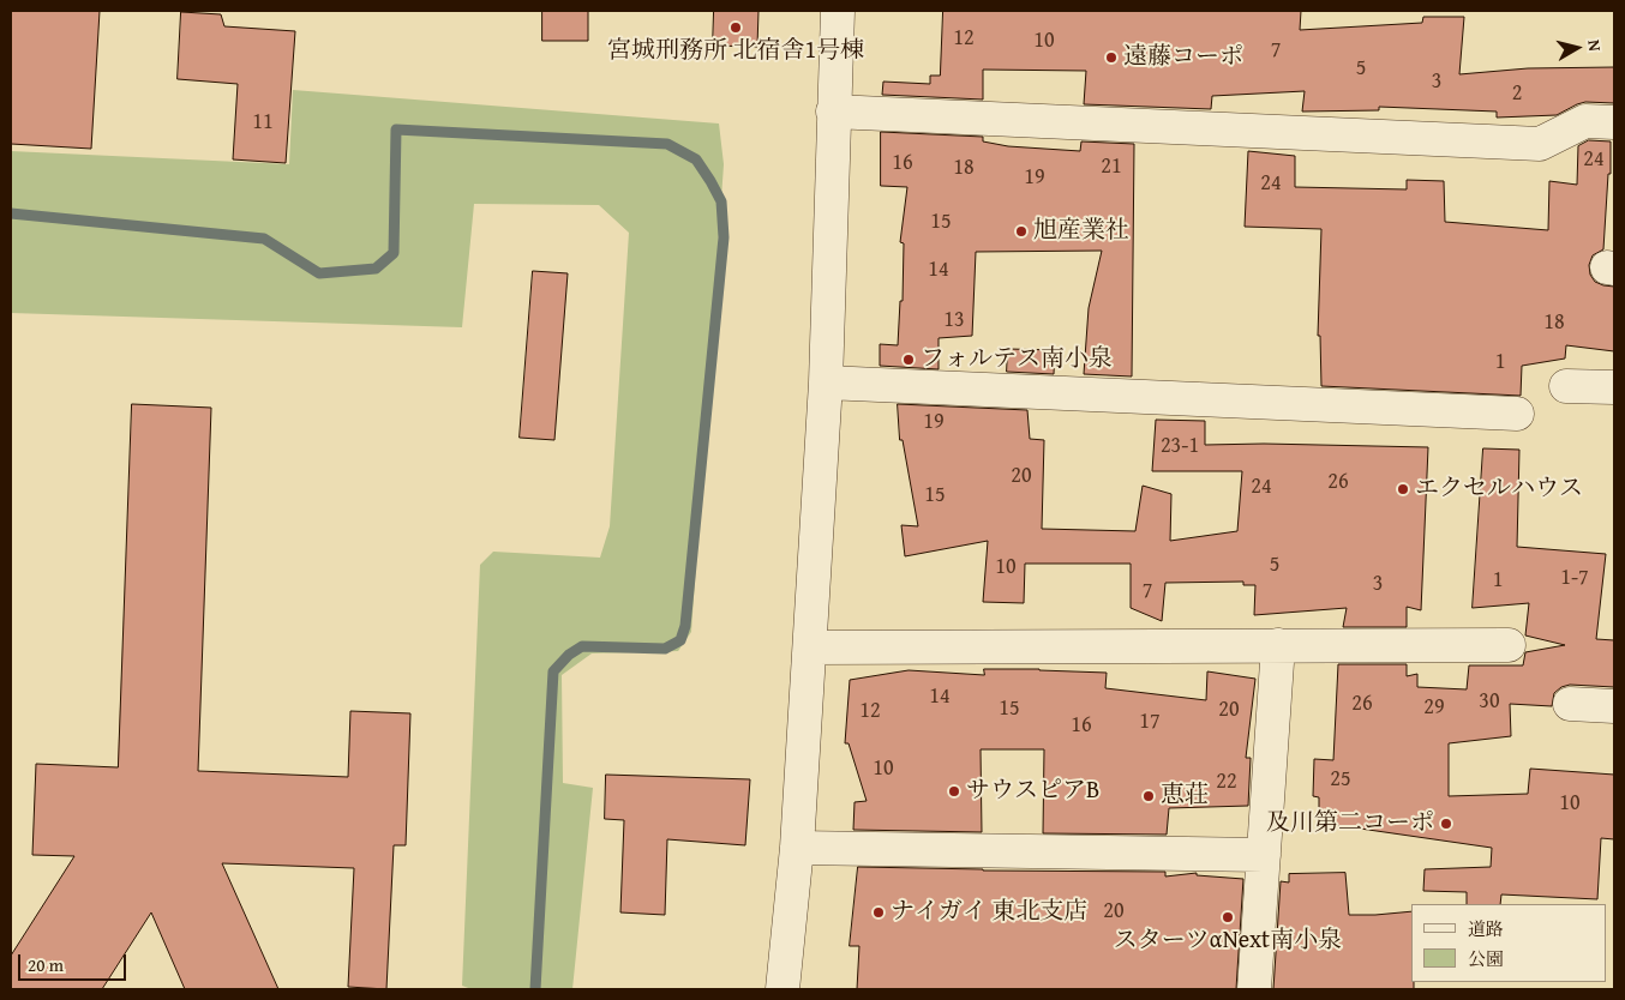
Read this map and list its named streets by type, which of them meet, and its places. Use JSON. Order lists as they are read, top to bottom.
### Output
{
  "places": [
    "宮城刑務所 北宿舎1号棟",
    "遠藤コーポ",
    "旭産業社",
    "フォルテス南小泉",
    "エクセルハウス",
    "サウスピアB",
    "恵荘",
    "及川第二コーポ",
    "ナイガイ 東北支店",
    "スターツαNext南小泉"
  ],
  "house_numbers": [
    "12",
    "10",
    "7",
    "5",
    "3",
    "2",
    "11",
    "24",
    "16",
    "21",
    "18",
    "19",
    "24",
    "15",
    "14",
    "13",
    "18",
    "1",
    "19",
    "23-1",
    "20",
    "26",
    "24",
    "15",
    "5",
    "10",
    "1-7",
    "1",
    "3",
    "7",
    "14",
    "30",
    "26",
    "29",
    "15",
    "20",
    "12",
    "17",
    "16",
    "10",
    "25",
    "22",
    "10",
    "20"
  ],
  "legend": ["道路", "公園"],
  "scale_bar": "20 m",
  "north": "right"
}
